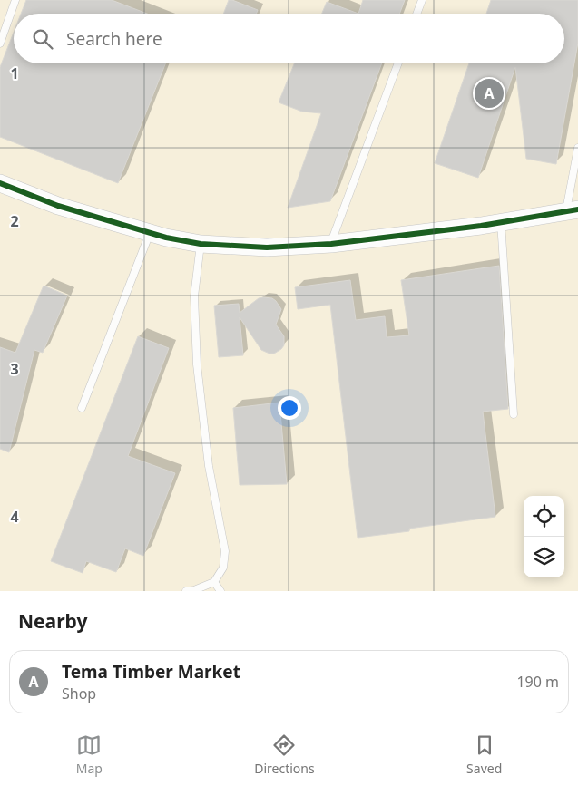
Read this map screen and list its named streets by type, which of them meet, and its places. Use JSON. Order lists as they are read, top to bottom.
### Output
{
  "page": {
    "search": "Search here",
    "pins": "A",
    "heading": "Nearby",
    "list": [
      {
        "mark": "A",
        "name": "Tema Timber Market",
        "note": "Shop",
        "value": "190 m"
      }
    ],
    "nav": ["Map", "Directions", "Saved"]
  },
  "grid": {
    "rows": [
      "1",
      "2",
      "3",
      "4"
    ]
  }
}
